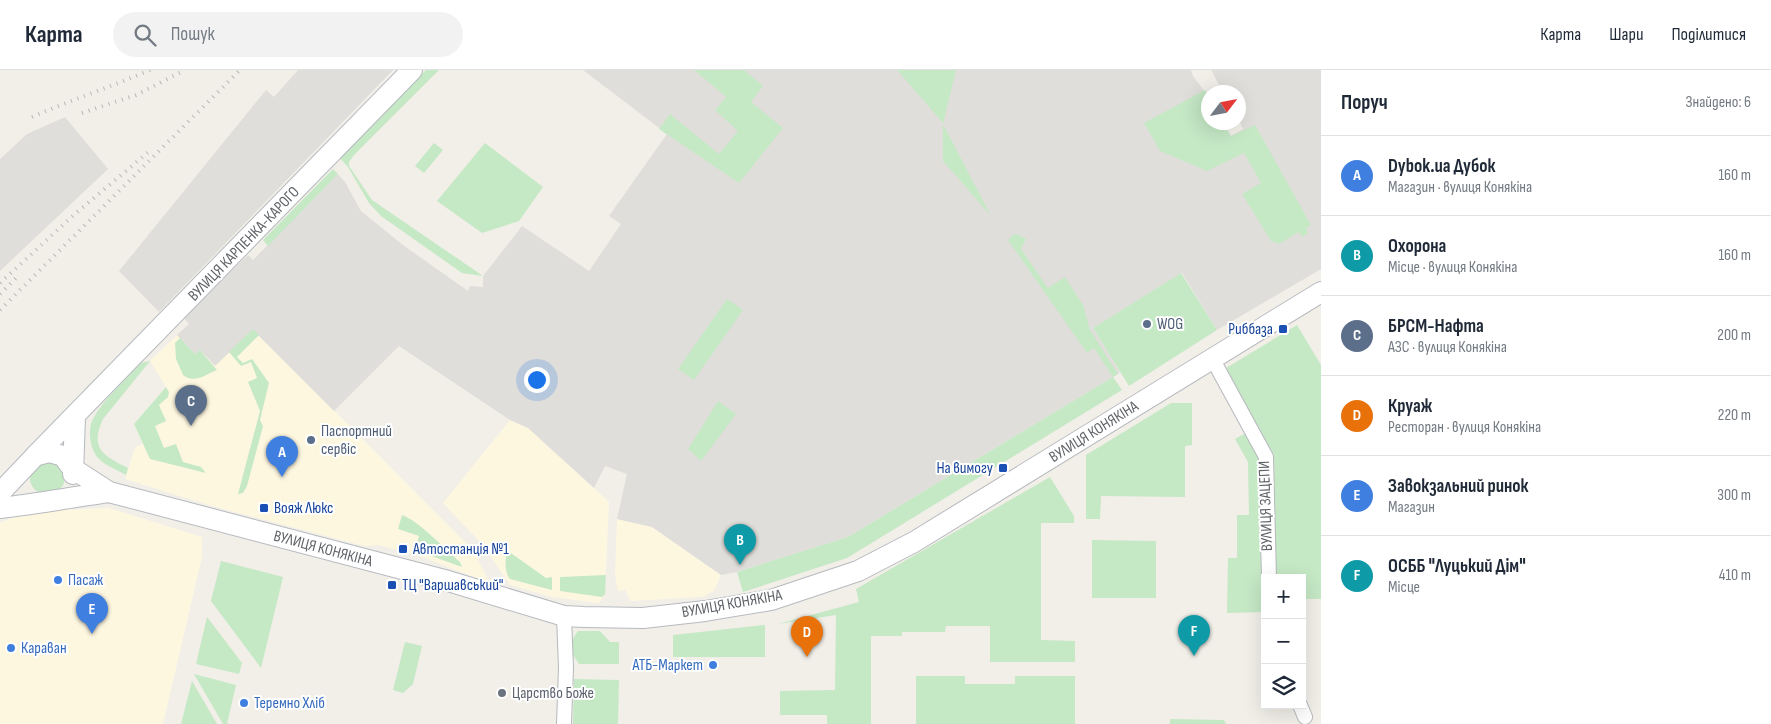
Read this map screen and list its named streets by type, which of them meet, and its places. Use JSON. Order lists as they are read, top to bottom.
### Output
{
  "streets": {
    "main road": ["ВУЛИЦЯ КАРПЕНКА-КАРОГО", "ВУЛИЦЯ КОНЯКІНА"],
    "street": ["ВУЛИЦЯ ЗАЦЕПИ"]
  },
  "crossings": [
    ["ВУЛИЦЯ КОНЯКІНА", "ВУЛИЦЯ ЗАЦЕПИ"]
  ],
  "places": {
    "other": [
      "WOG",
      "Паспортний сервіс",
      "Пасаж",
      "Караван",
      "АТБ-Маркет",
      "Царство Боже",
      "Теремно Хліб"
    ],
    "transit": [
      "Риббаза",
      "На вимогу",
      "Вояж Люкс",
      "Автостанція №1",
      "ТЦ \"Варшавський\""
    ]
  },
  "north": "top right",
  "page": {
    "header": "Карта",
    "search": "Пошук",
    "nav": ["Карта", "Шари", "Поділитися"],
    "heading": ["Поруч", "Знайдено: 6"],
    "list": [
      {
        "mark": "A",
        "name": "Dybok.ua Дубок",
        "note": "Магазин · вулиця Конякіна",
        "value": "160 m"
      },
      {
        "mark": "B",
        "name": "Охорона",
        "note": "Місце · вулиця Конякіна",
        "value": "160 m"
      },
      {
        "mark": "C",
        "name": "БРСМ-Нафта",
        "note": "АЗС · вулиця Конякіна",
        "value": "200 m"
      },
      {
        "mark": "D",
        "name": "Круаж",
        "note": "Ресторан · вулиця Конякіна",
        "value": "220 m"
      },
      {
        "mark": "E",
        "name": "Завокзальний ринок",
        "note": "Магазин",
        "value": "300 m"
      },
      {
        "mark": "F",
        "name": "ОСББ \"Луцький Дім\"",
        "note": "Місце",
        "value": "410 m"
      }
    ],
    "pins": [
      "C",
      "A",
      "B",
      "E",
      "F",
      "D"
    ],
    "map_buttons": ["+", "−"]
  }
}
